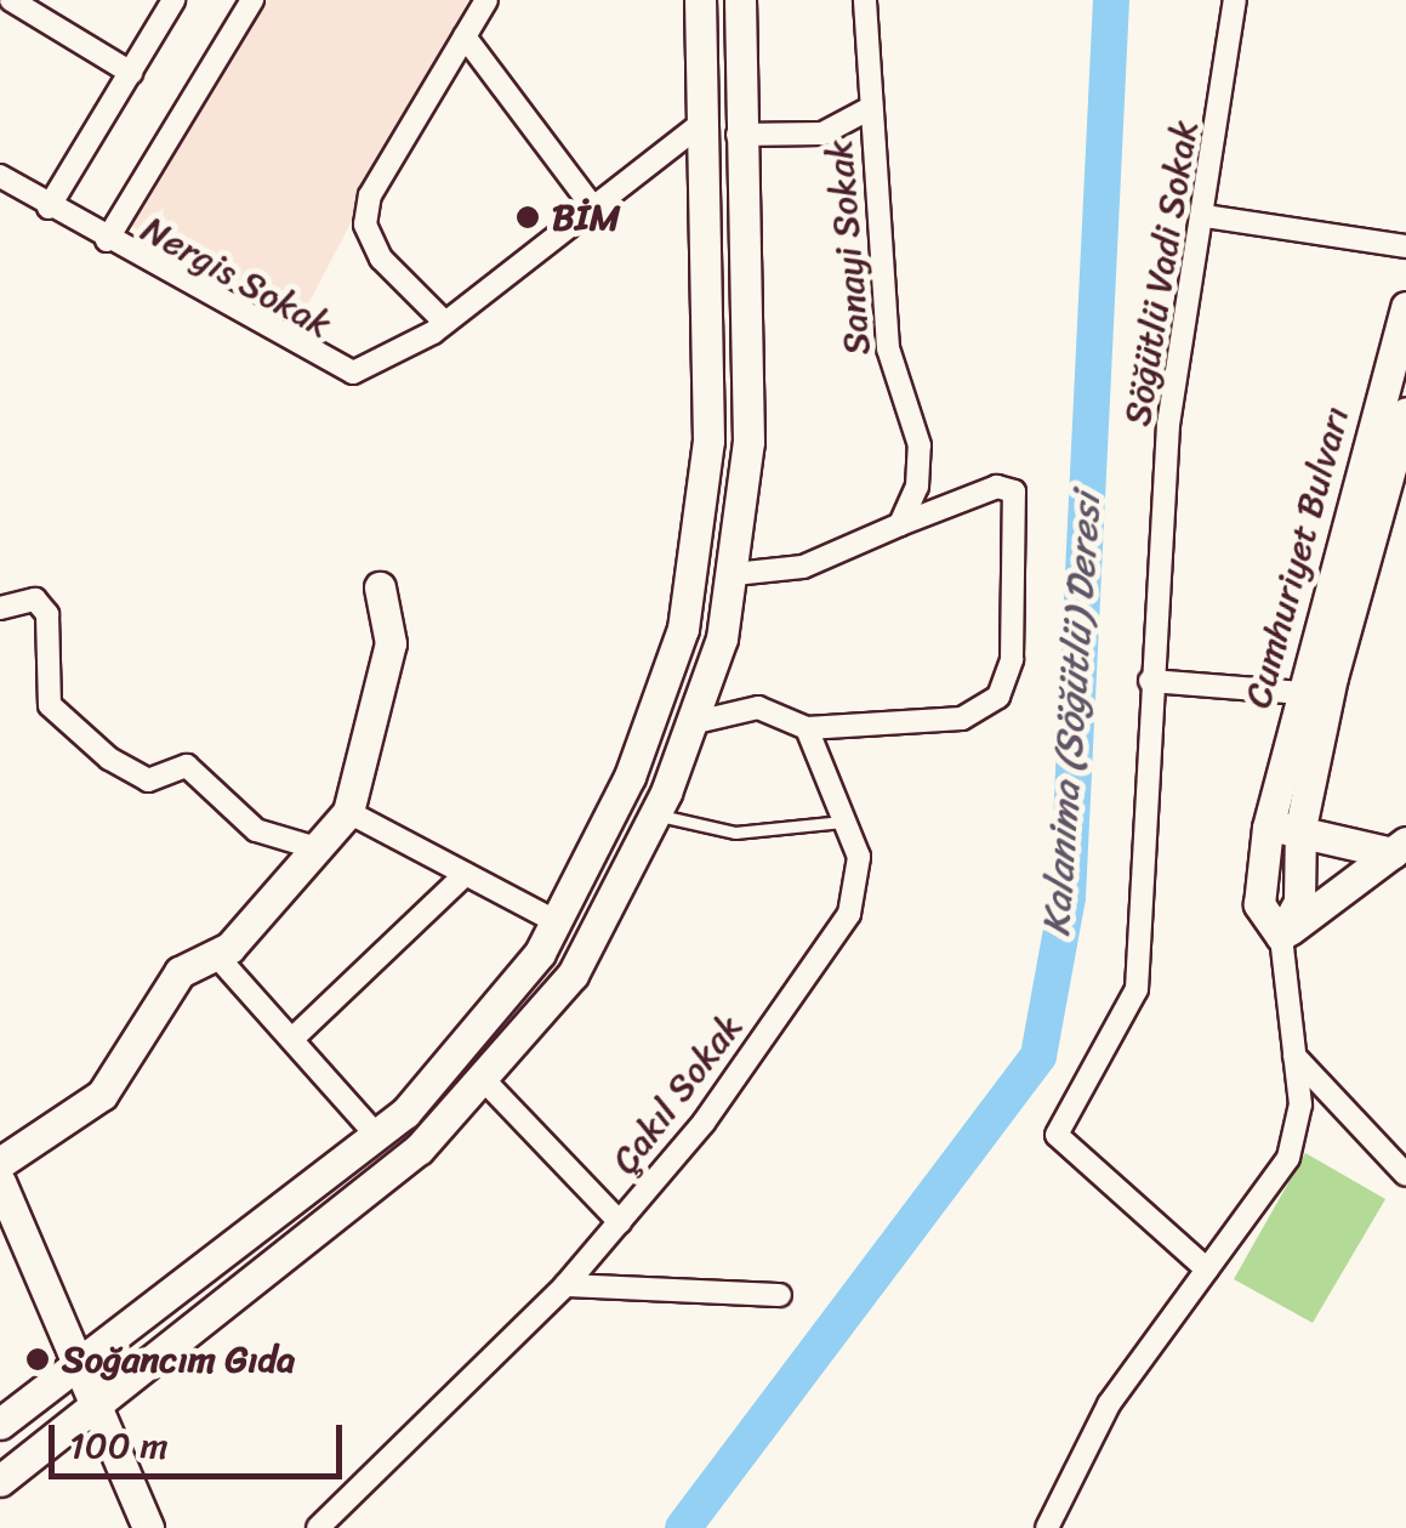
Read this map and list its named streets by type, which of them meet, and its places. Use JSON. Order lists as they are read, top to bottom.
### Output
{
  "streets": {
    "main road": ["Cumhuriyet Bulvarı"],
    "street": [
      "Sanayi Sokak",
      "Söğütlü Vadi Sokak",
      "Nergis Sokak",
      "Çakıl Sokak"
    ]
  },
  "water": ["Kalanima (Söğütlü) Deresi"],
  "places": ["BİM", "Soğancım Gıda"],
  "scale_bar": "100 m"
}
